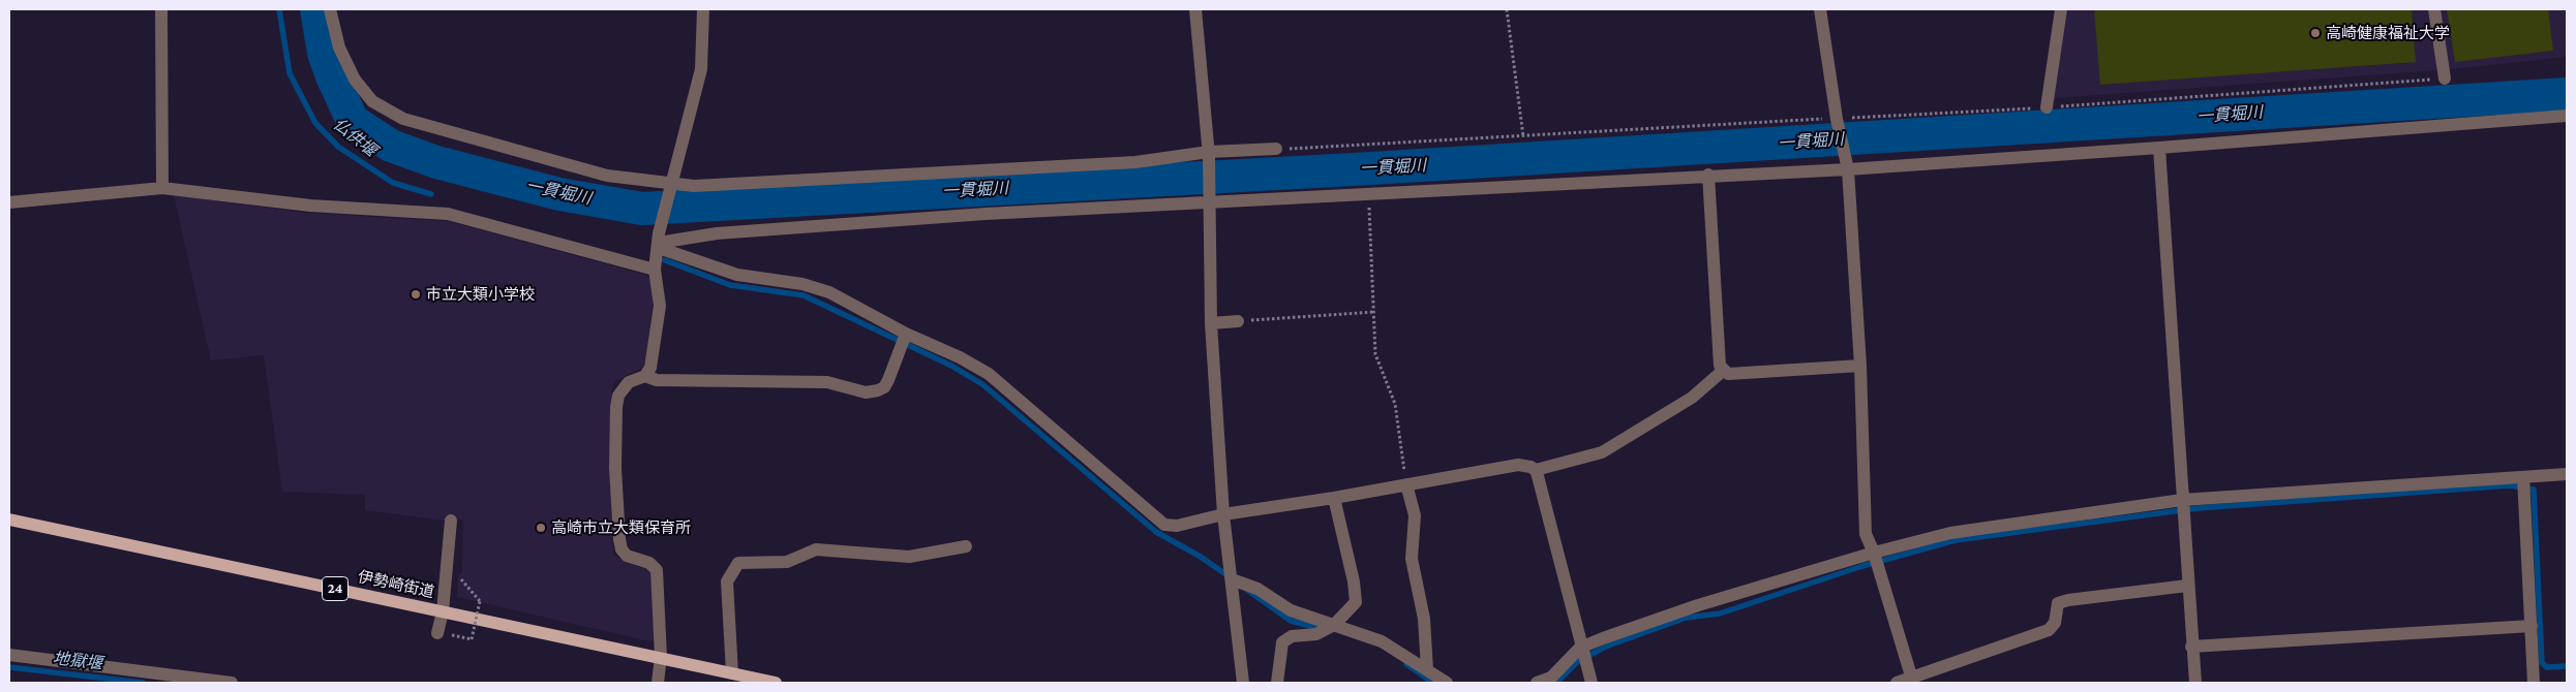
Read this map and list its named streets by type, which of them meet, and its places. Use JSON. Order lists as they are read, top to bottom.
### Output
{
  "streets": {
    "main road": ["伊勢崎街道", "24"]
  },
  "water": ["一貫堀川", "仏供堰", "地獄堰"],
  "places": ["高崎健康福祉大学", "市立大類小学校", "高崎市立大類保育所"]
}
